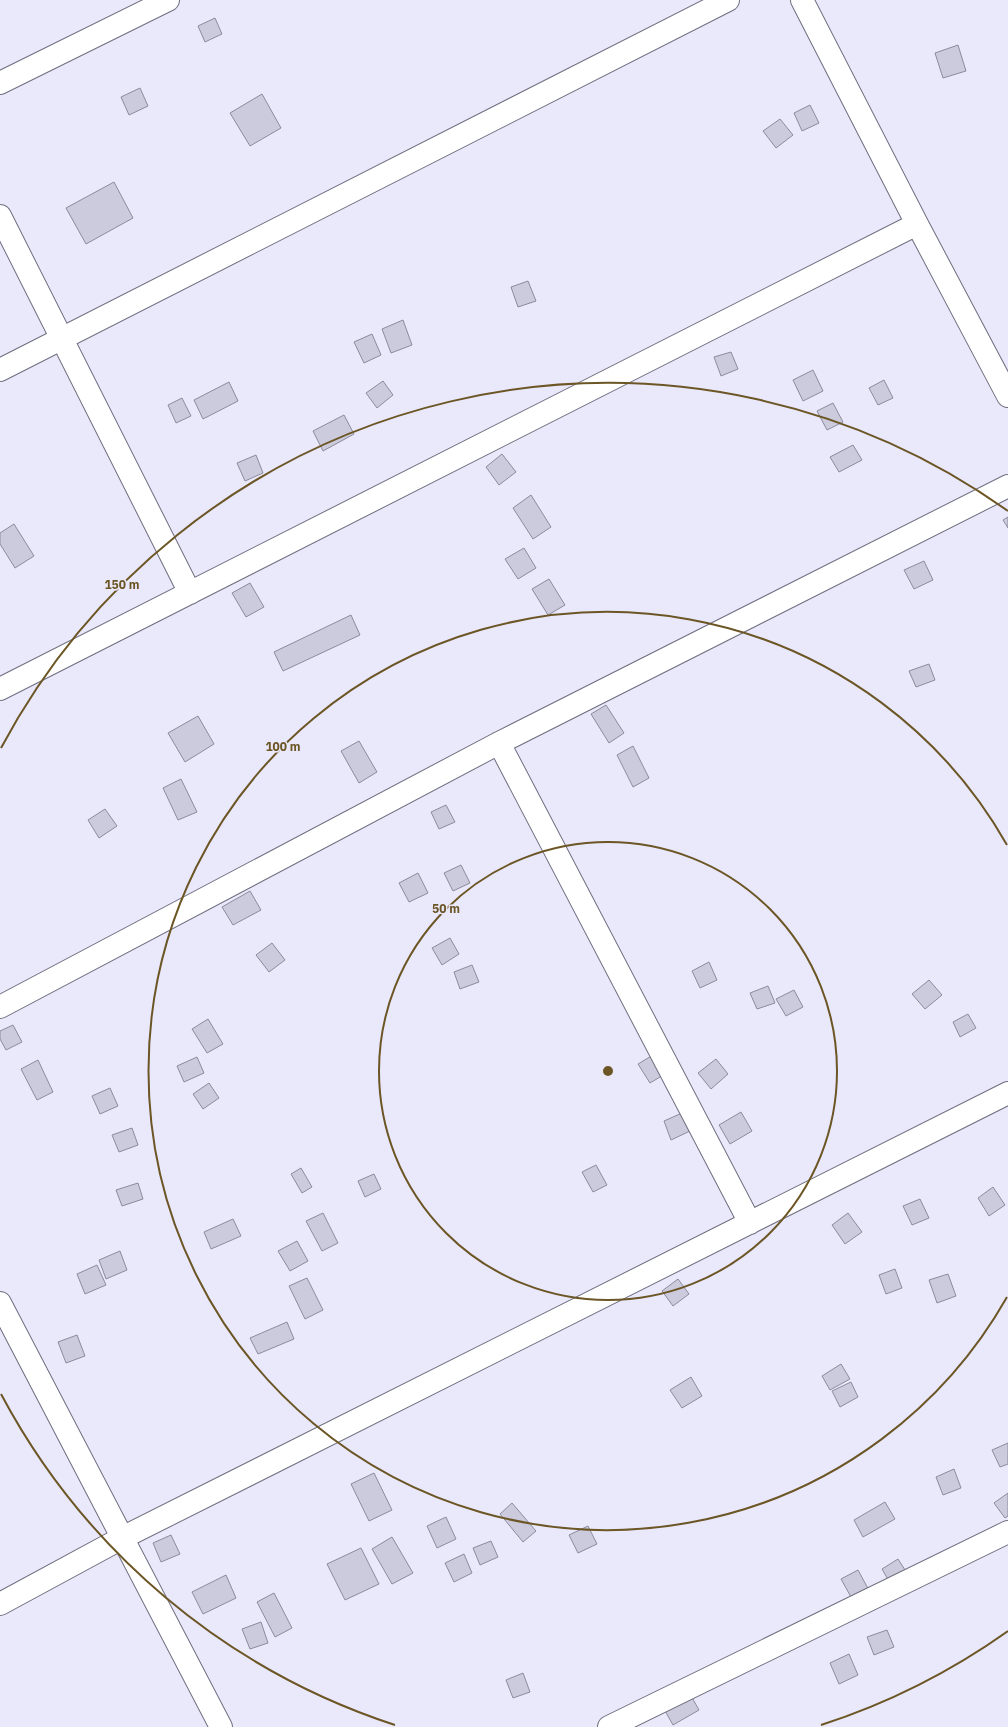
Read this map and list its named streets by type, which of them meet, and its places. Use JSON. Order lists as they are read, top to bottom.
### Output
{
  "rings": ["150 m", "100 m", "50 m"]
}
